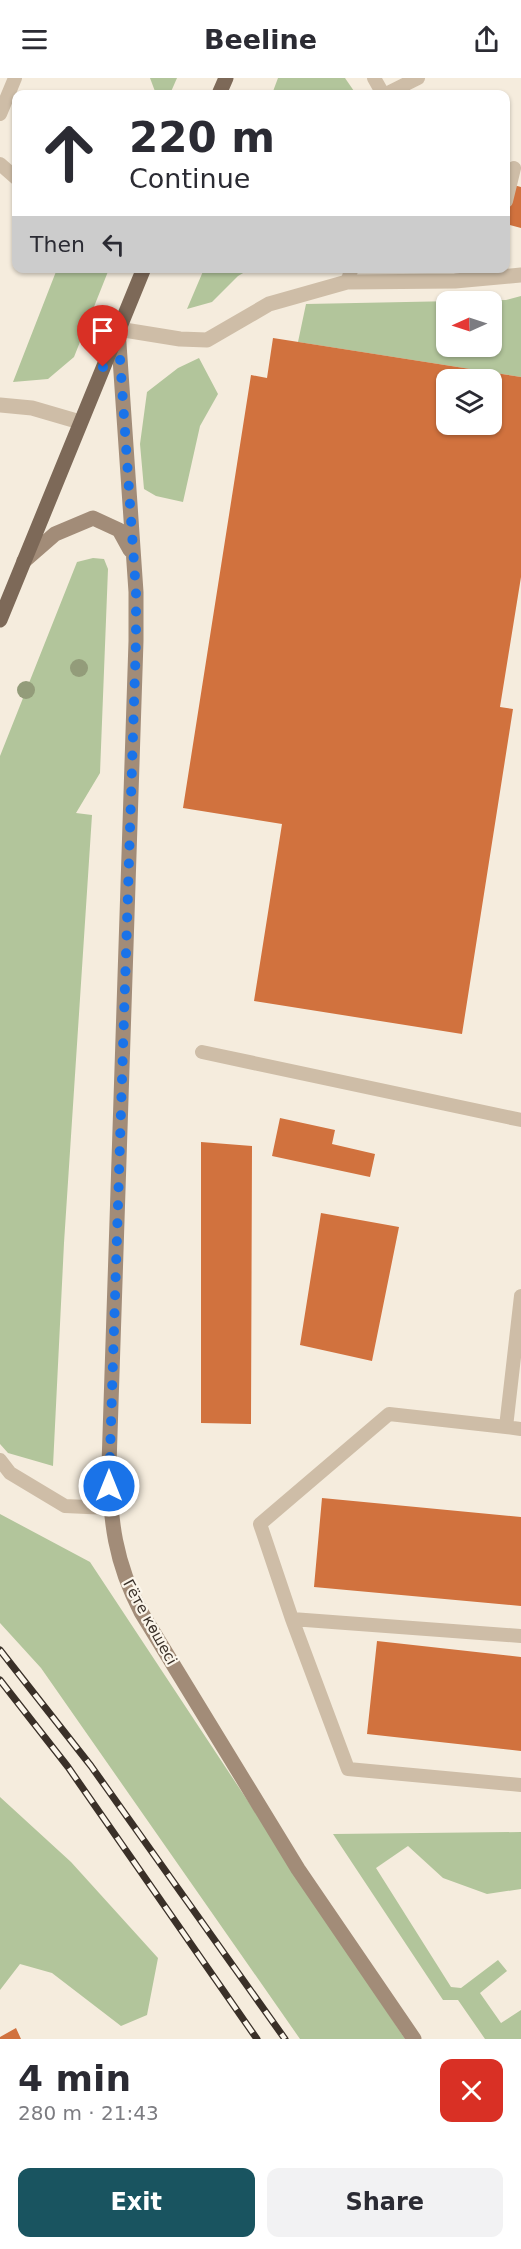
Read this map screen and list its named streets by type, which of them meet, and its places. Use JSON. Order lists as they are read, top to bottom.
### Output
{
  "streets": {
    "main road": ["Гёте көшесі"]
  },
  "north": "left",
  "page": {
    "header": "Beeline",
    "turn": ["220 m", "Continue"],
    "then": "Then",
    "heading": ["4 min", "280 m · 21:43"],
    "buttons": ["Exit", "Share"]
  }
}
